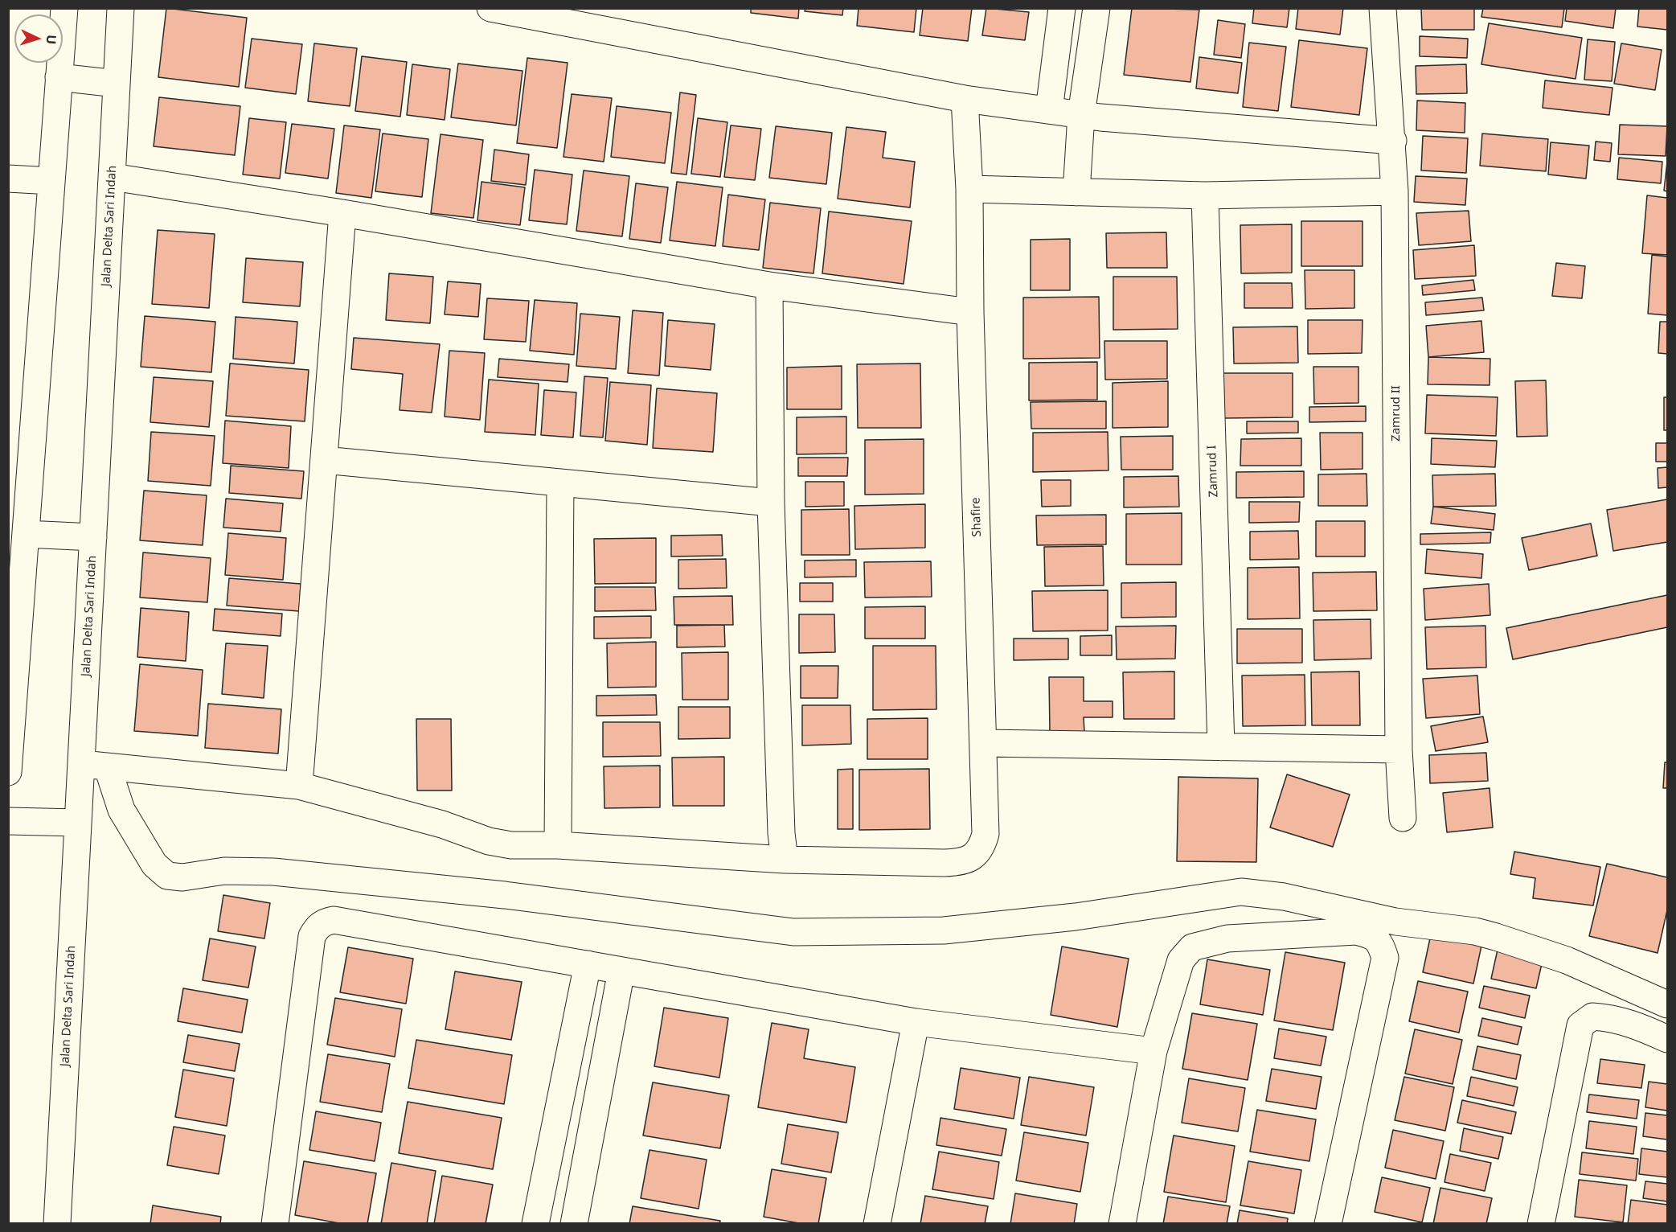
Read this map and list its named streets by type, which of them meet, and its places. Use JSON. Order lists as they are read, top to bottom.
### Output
{
  "streets": {
    "street": [
      "Jalan Delta Sari Indah",
      "Zamrud II",
      "Zamrud I",
      "Shafire"
    ]
  },
  "north": "right"
}
